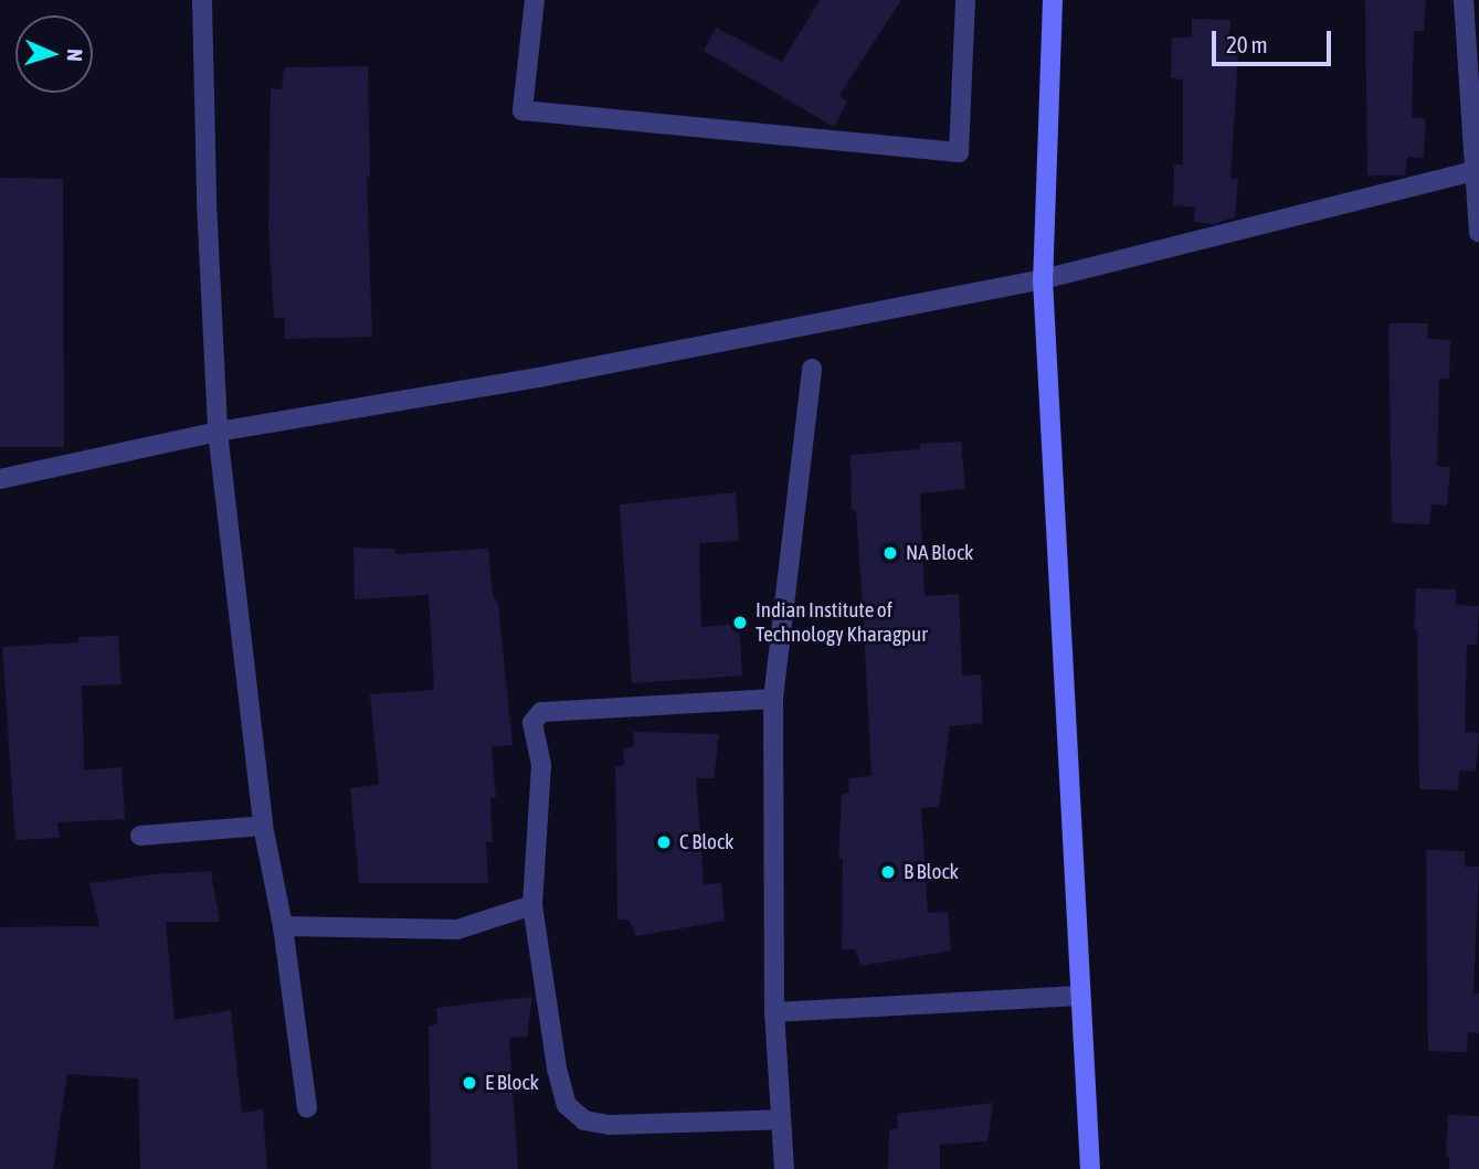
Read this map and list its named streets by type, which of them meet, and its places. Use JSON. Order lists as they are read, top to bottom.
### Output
{
  "places": [
    "NA Block",
    "Indian Institute of Technology Kharagpur",
    "C Block",
    "B Block",
    "E Block"
  ],
  "scale_bar": "20 m",
  "north": "right"
}
